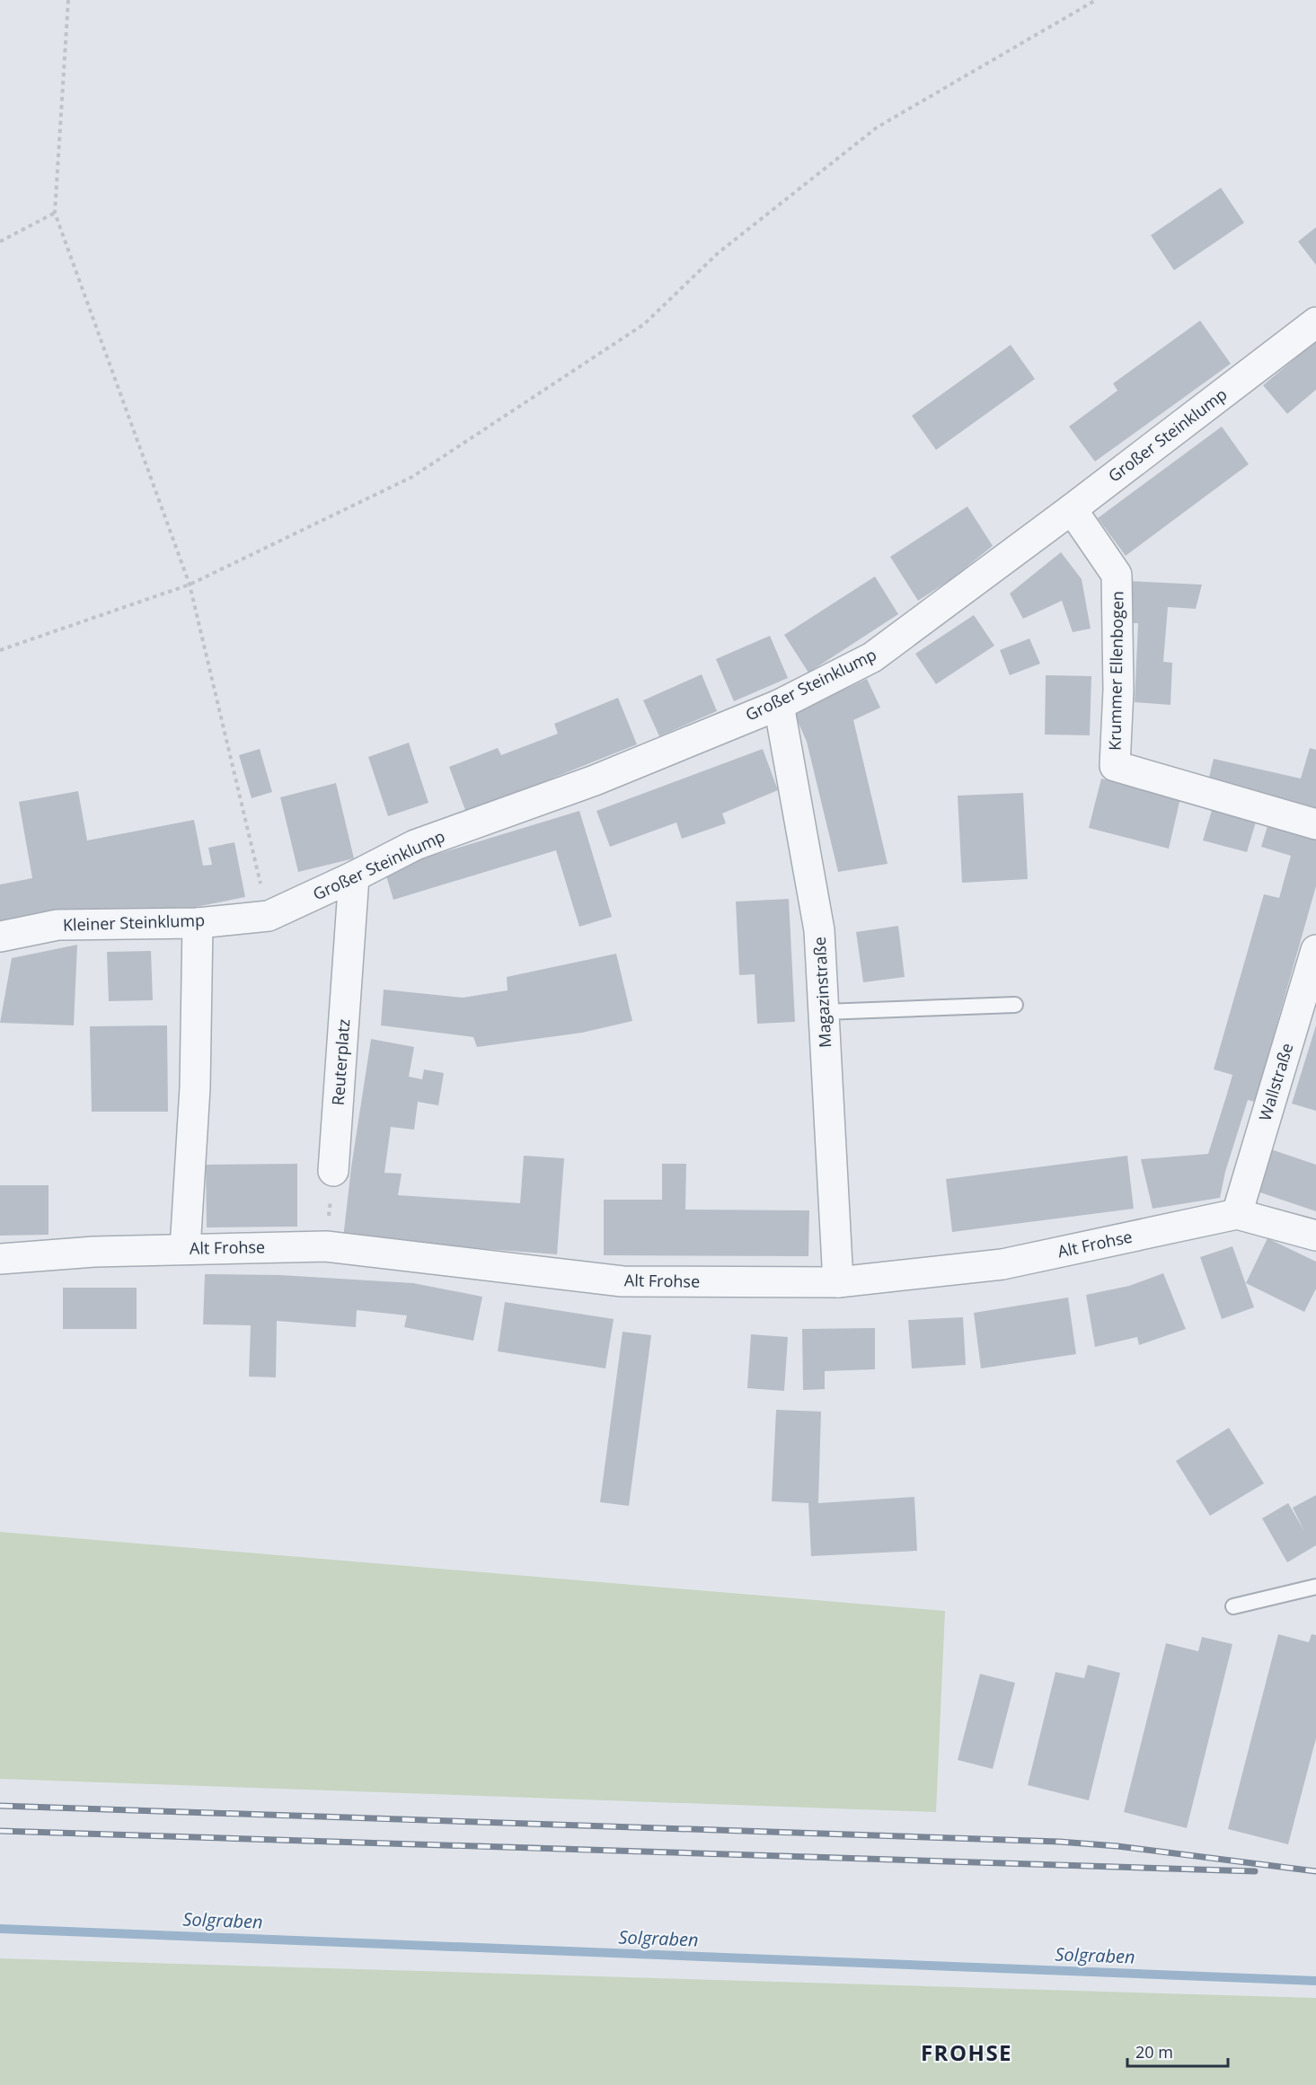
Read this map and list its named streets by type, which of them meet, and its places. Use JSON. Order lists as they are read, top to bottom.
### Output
{
  "streets": {
    "street": [
      "Großer Steinklump",
      "Krummer Ellenbogen",
      "Kleiner Steinklump",
      "Magazinstraße",
      "Reuterplatz",
      "Wallstraße",
      "Alt Frohse"
    ]
  },
  "crossings": [
    ["Großer Steinklump", "Krummer Ellenbogen"],
    ["Großer Steinklump", "Kleiner Steinklump"],
    ["Großer Steinklump", "Magazinstraße"],
    ["Großer Steinklump", "Reuterplatz"],
    ["Magazinstraße", "Alt Frohse"],
    ["Wallstraße", "Alt Frohse"]
  ],
  "districts": ["FROHSE"],
  "water": ["Solgraben"],
  "scale_bar": "20 m"
}
